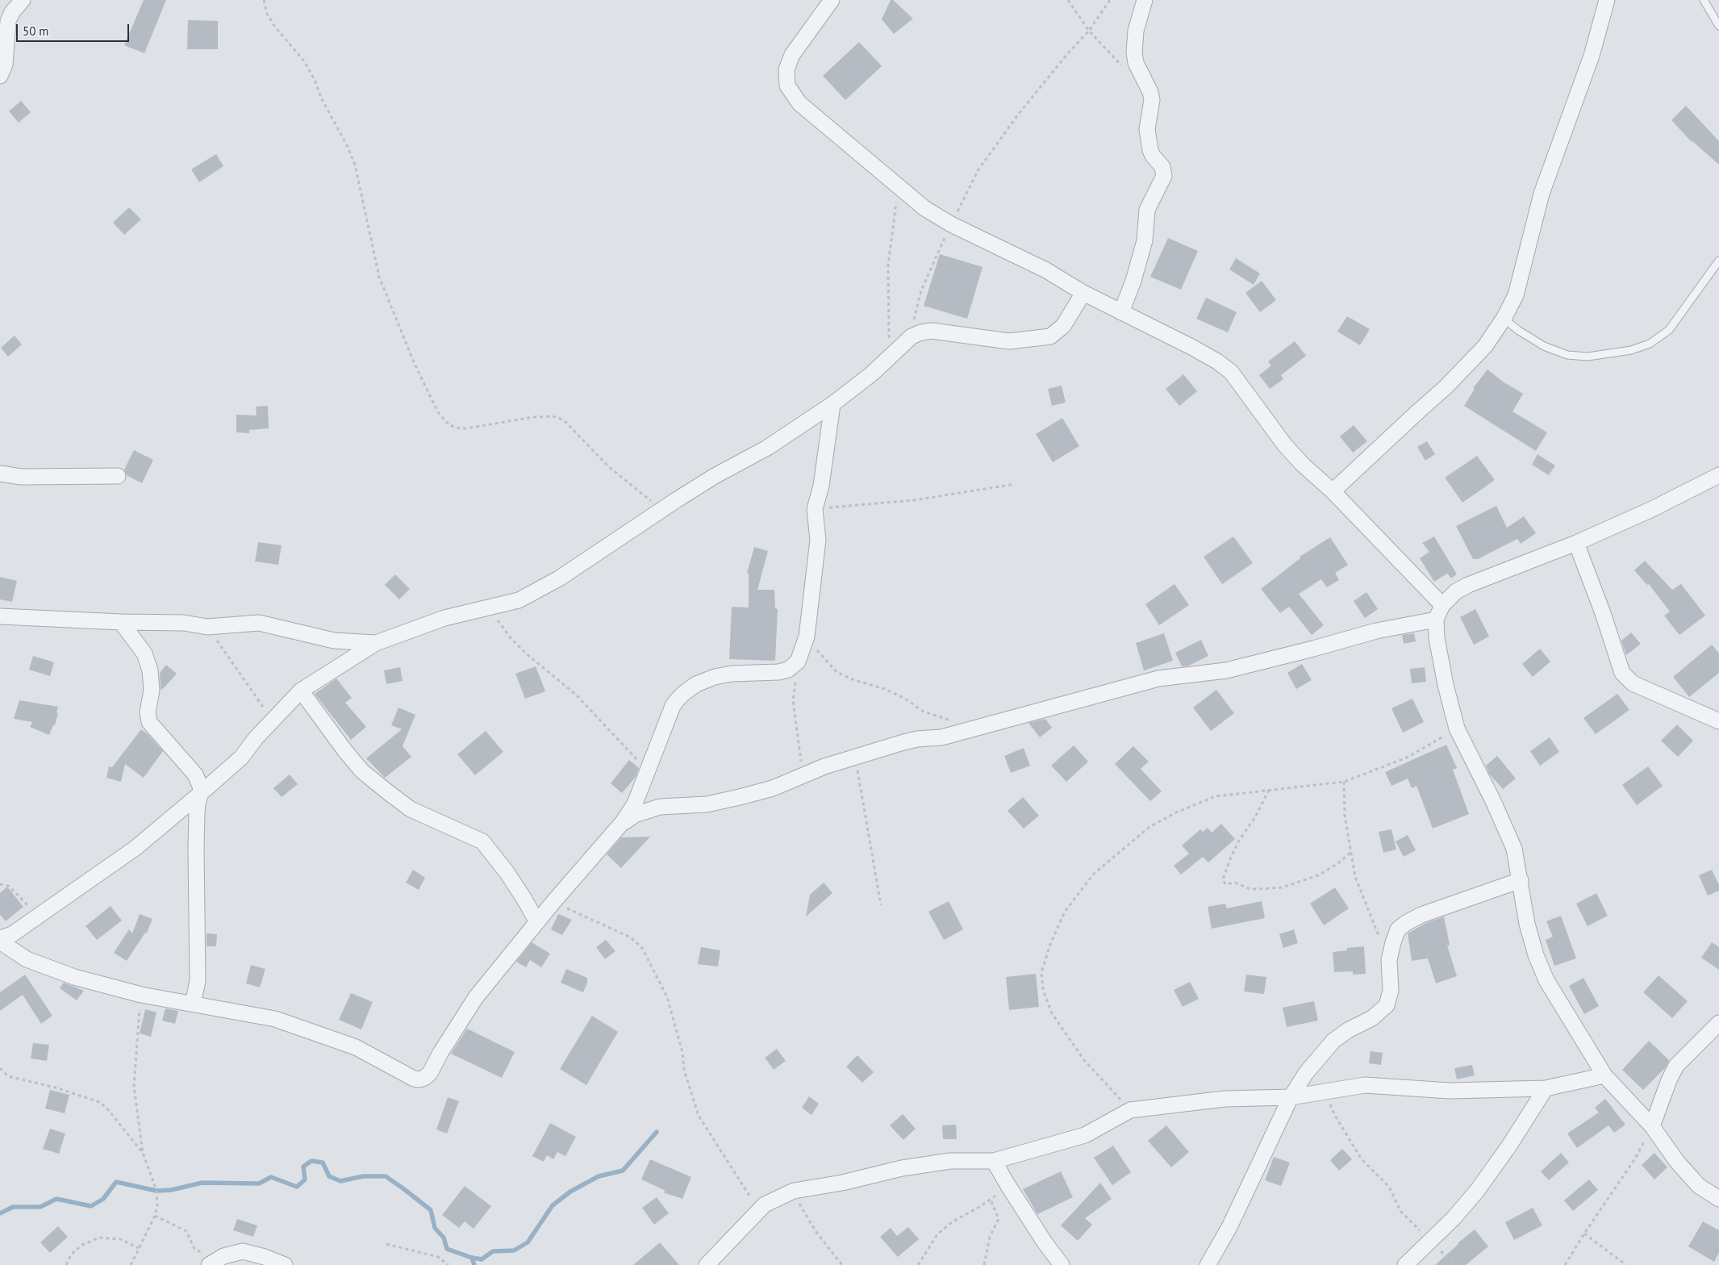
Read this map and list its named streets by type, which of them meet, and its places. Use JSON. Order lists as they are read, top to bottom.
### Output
{
  "scale_bar": "50 m"
}
